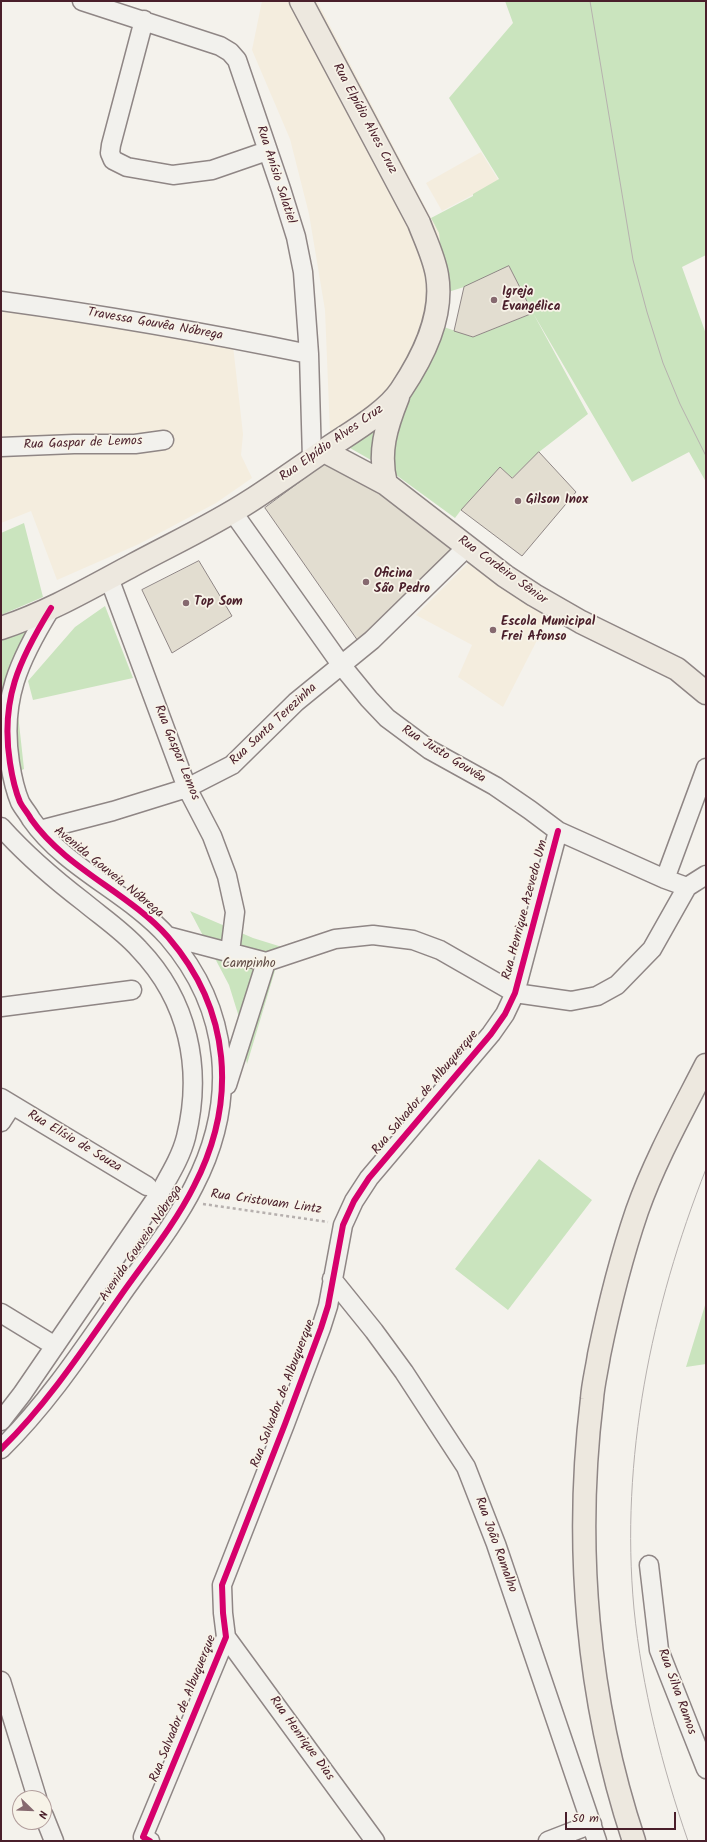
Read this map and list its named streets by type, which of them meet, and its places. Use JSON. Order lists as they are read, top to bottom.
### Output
{
  "streets": {
    "main road": ["Rua Elpídio Alves Cruz", "Rua Cordeiro Sênior"],
    "street": [
      "Rua Anísio Salatiel",
      "Travessa Gouvêa Nóbrega",
      "Rua Gaspar de Lemos",
      "Rua Santa Terezinha",
      "Rua Gaspar Lemos",
      "Rua Justo Gouvêa",
      "Avenida Gouveia Nóbrega",
      "Rua Henrique Azevedo Um",
      "Rua Salvador de Albuquerque",
      "Rua Elísio de Souza",
      "Rua João Ramalho",
      "Rua Silva Ramos",
      "Rua Henrique Dias"
    ],
    "path": ["Rua Cristovam Lintz"]
  },
  "crossings": [
    ["Rua Elpídio Alves Cruz", "Rua Anísio Salatiel"],
    ["Rua Elpídio Alves Cruz", "Rua Cordeiro Sênior"],
    ["Rua Elpídio Alves Cruz", "Rua Gaspar Lemos"],
    ["Rua Elpídio Alves Cruz", "Rua Justo Gouvêa"],
    ["Rua Elpídio Alves Cruz", "Avenida Gouveia Nóbrega"],
    ["Rua Anísio Salatiel", "Travessa Gouvêa Nóbrega"],
    ["Rua Anísio Salatiel", "Rua Cordeiro Sênior"],
    ["Rua Cordeiro Sênior", "Rua Santa Terezinha"],
    ["Rua Santa Terezinha", "Rua Gaspar Lemos"],
    ["Rua Santa Terezinha", "Rua Justo Gouvêa"],
    ["Rua Santa Terezinha", "Avenida Gouveia Nóbrega"],
    ["Rua Justo Gouvêa", "Rua Henrique Azevedo Um"],
    ["Avenida Gouveia Nóbrega", "Rua Cristovam Lintz"],
    ["Rua Henrique Azevedo Um", "Rua Salvador de Albuquerque"],
    ["Rua Salvador de Albuquerque", "Rua Cristovam Lintz"],
    ["Rua Salvador de Albuquerque", "Rua João Ramalho"],
    ["Rua Salvador de Albuquerque", "Rua Henrique Dias"]
  ],
  "parks": ["Campinho"],
  "places": [
    "Igreja Evangélica",
    "Gilson Inox",
    "Oficina São Pedro",
    "Top Som",
    "Escola Municipal Frei Afonso"
  ],
  "scale_bar": "50 m",
  "north": "bottom right"
}
